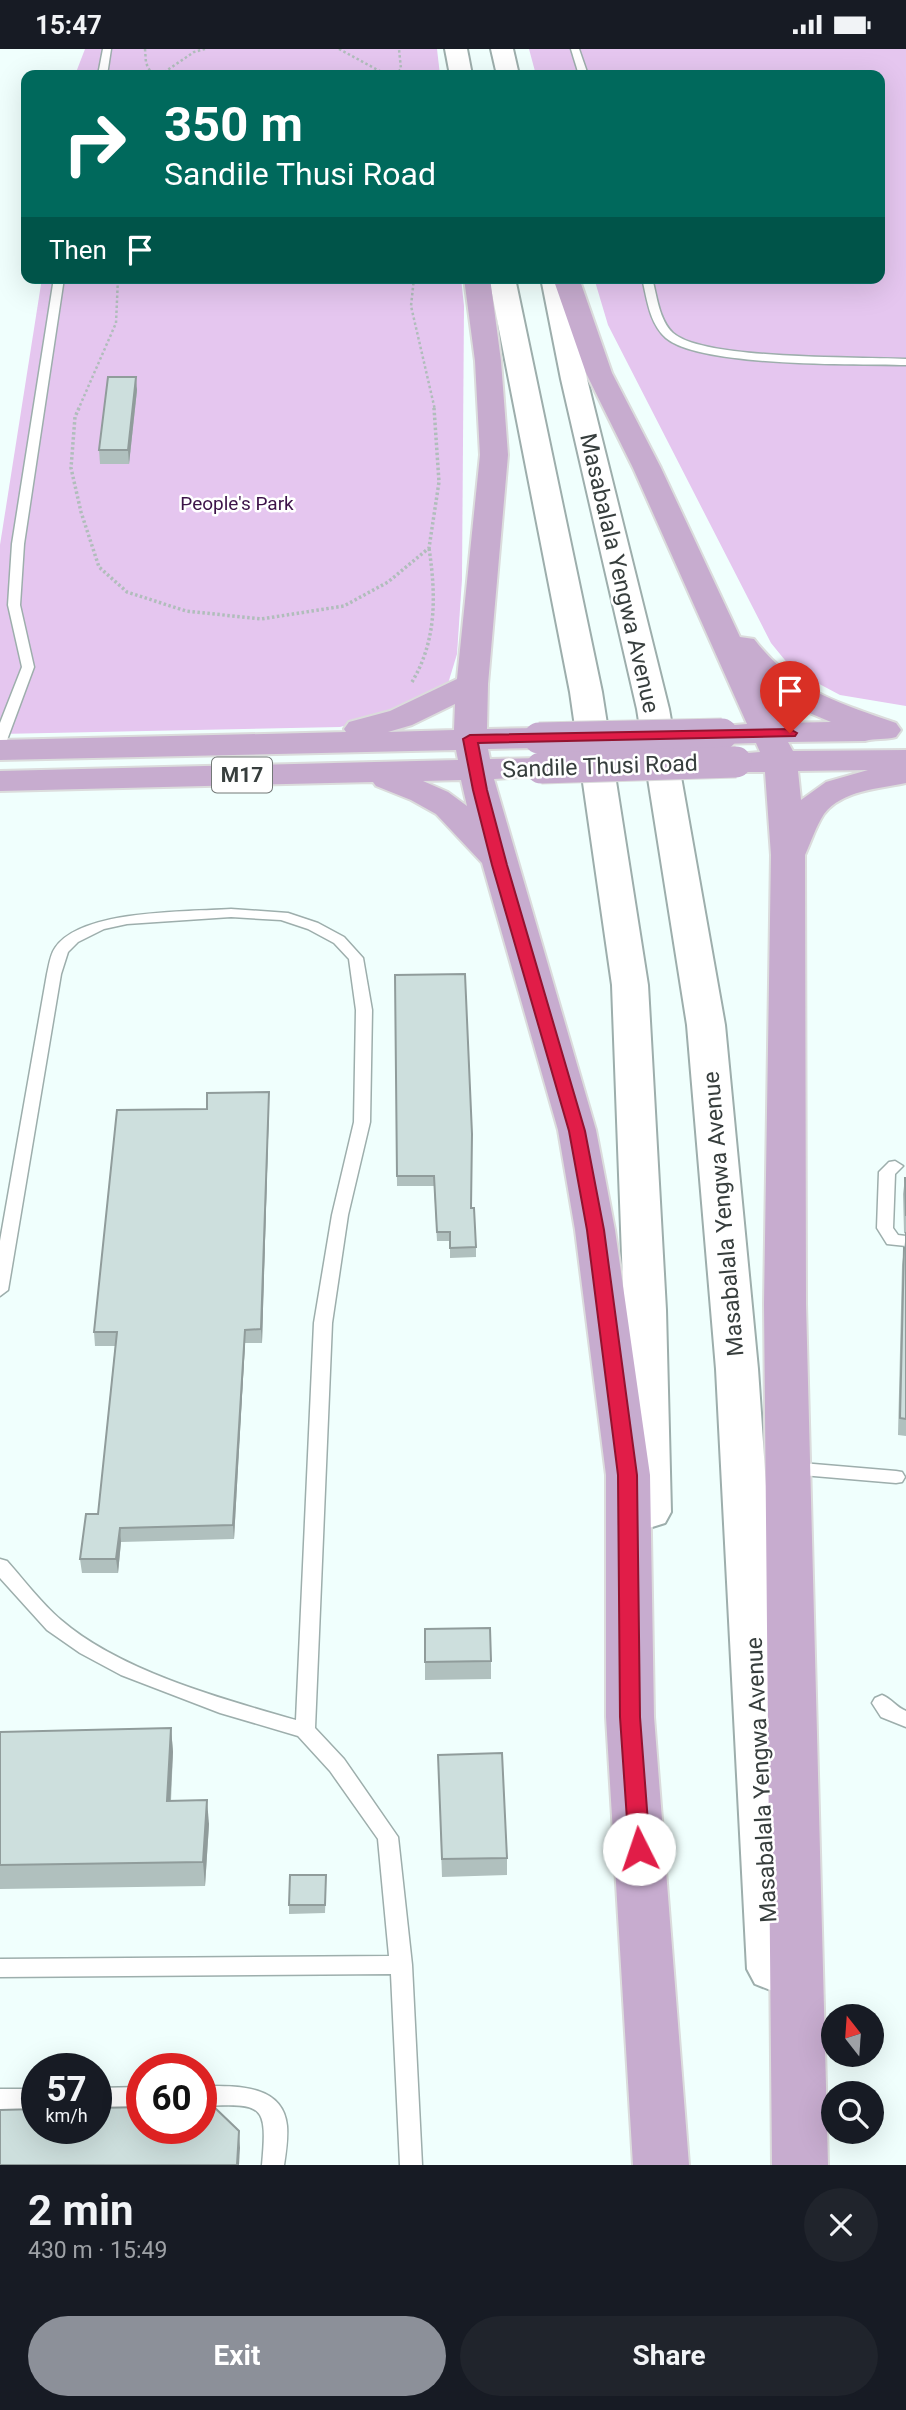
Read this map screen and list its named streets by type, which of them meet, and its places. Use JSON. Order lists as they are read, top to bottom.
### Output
{
  "streets": {
    "main road": ["Masabalala Yengwa Avenue", "Sandile Thusi Road", "M17"]
  },
  "parks": ["People's Park"],
  "north": "top",
  "page": {
    "status": "15:47",
    "turn": ["350 m", "Sandile Thusi Road"],
    "then": "Then",
    "speed": "57 km/h",
    "limit": "60",
    "heading": ["2 min", "430 m · 15:49"],
    "buttons": ["Exit", "Share"]
  }
}
